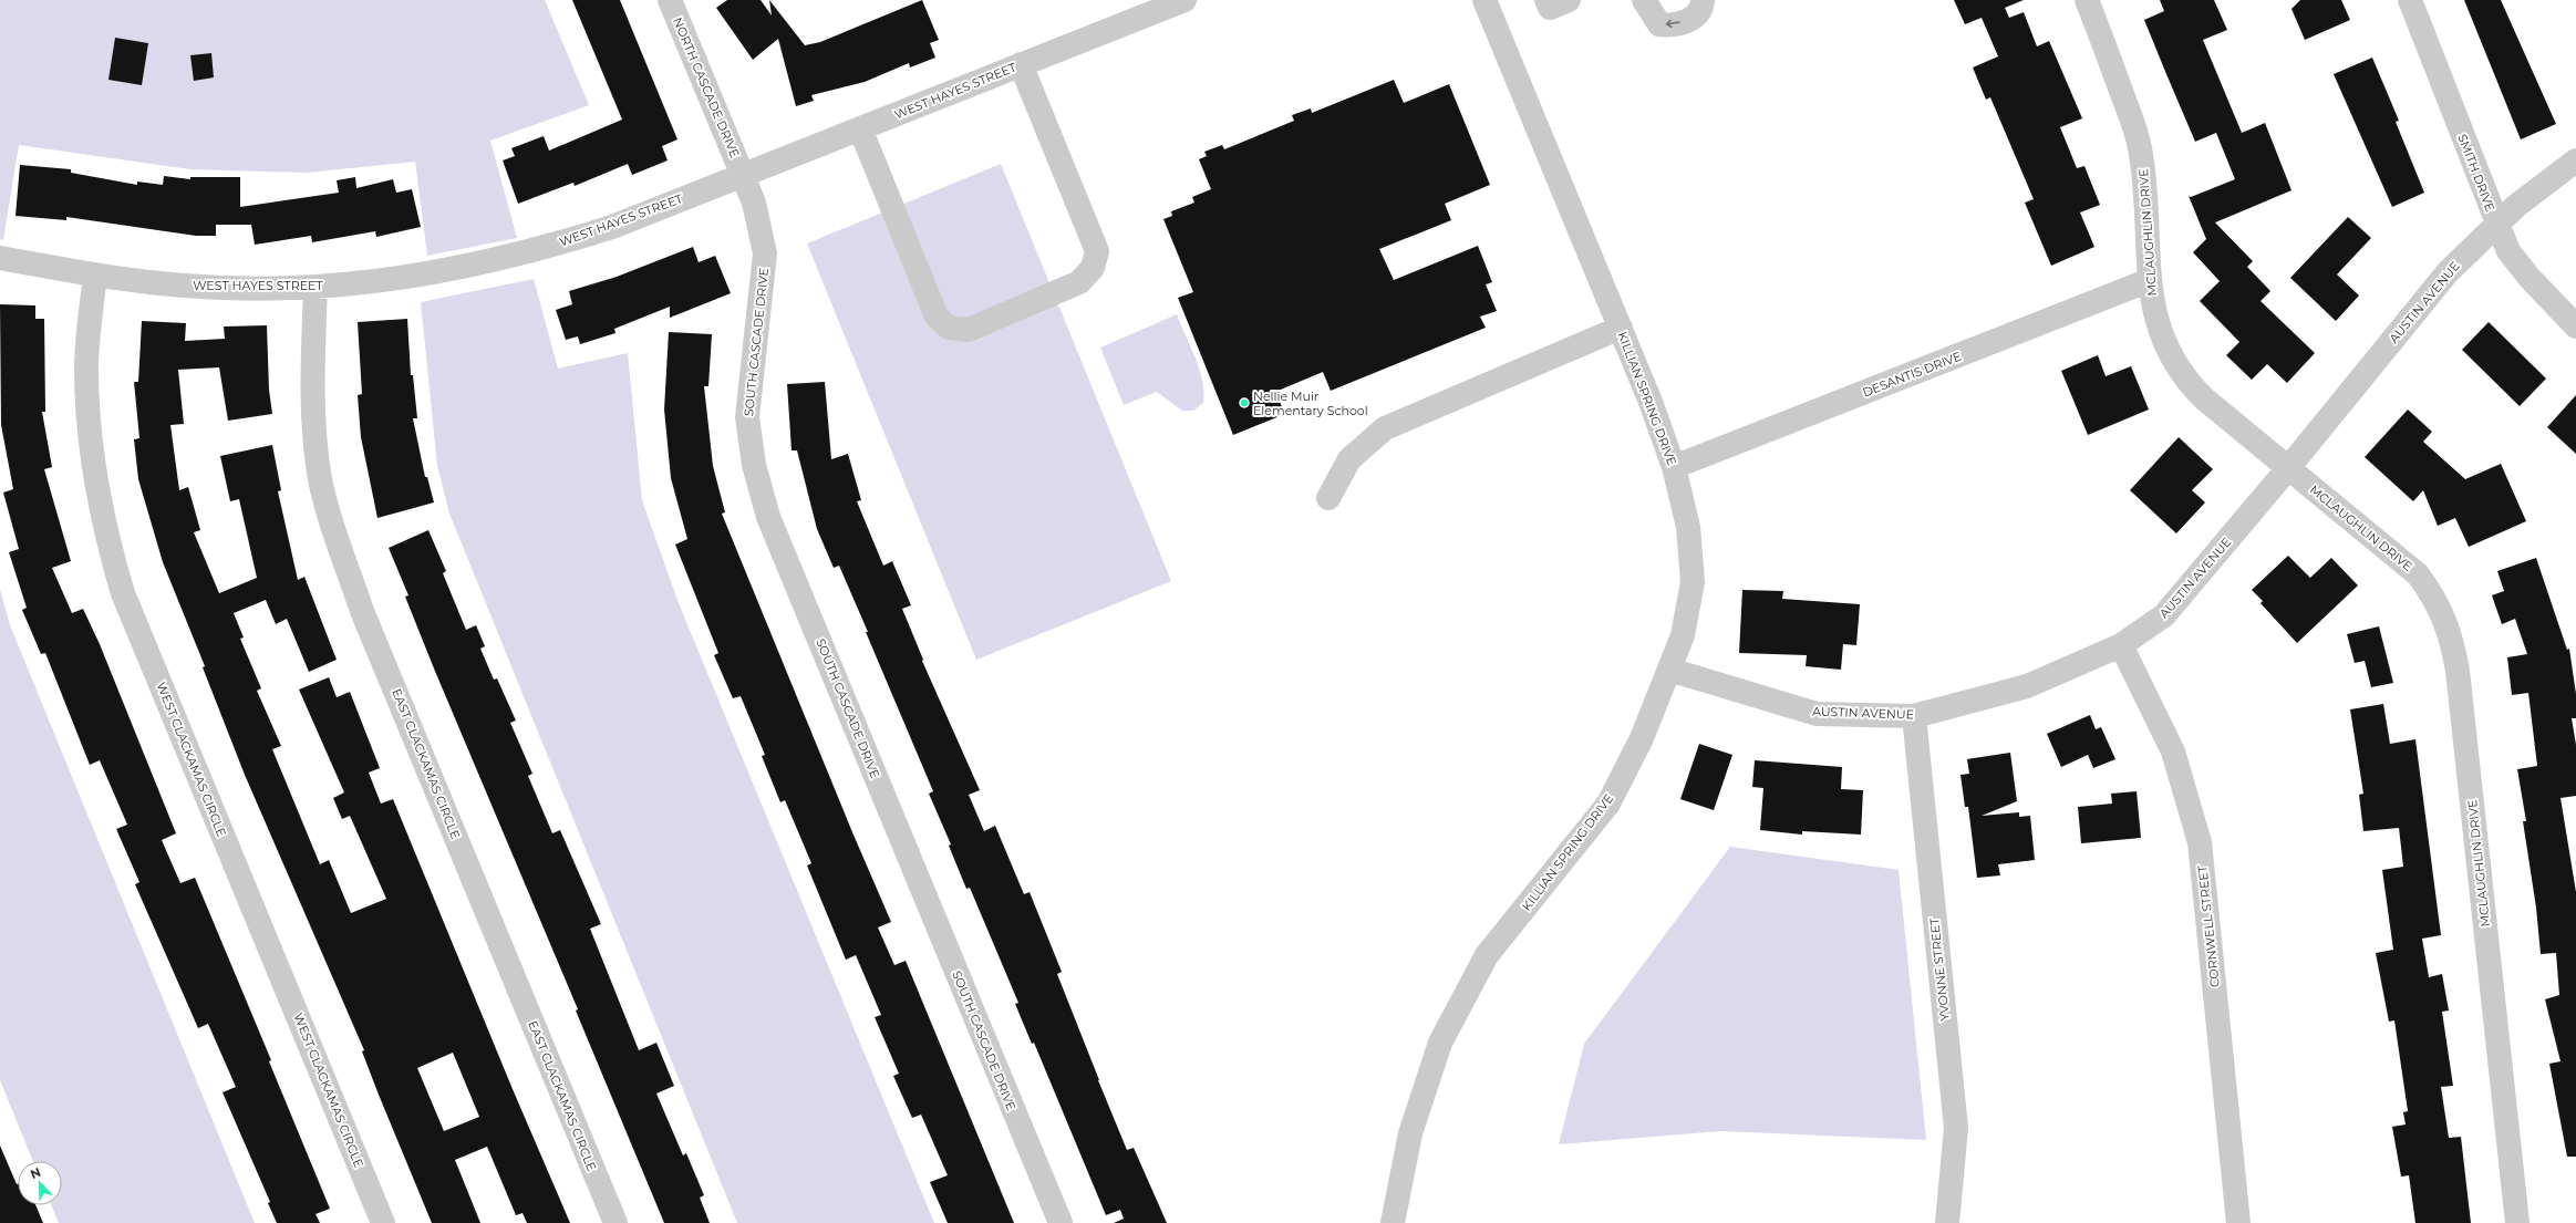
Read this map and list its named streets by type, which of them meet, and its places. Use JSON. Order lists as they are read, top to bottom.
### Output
{
  "streets": {
    "street": [
      "NORTH CASCADE DRIVE",
      "WEST HAYES STREET",
      "SMITH DRIVE",
      "MCLAUGHLIN DRIVE",
      "AUSTIN AVENUE",
      "SOUTH CASCADE DRIVE",
      "DESANTIS DRIVE",
      "KILLIAN SPRING DRIVE",
      "WEST CLACKAMAS CIRCLE",
      "EAST CLACKAMAS CIRCLE",
      "CORNWELL STREET",
      "YVONNE STREET"
    ]
  },
  "crossings": [
    ["NORTH CASCADE DRIVE", "WEST HAYES STREET"],
    ["NORTH CASCADE DRIVE", "SOUTH CASCADE DRIVE"],
    ["WEST HAYES STREET", "SOUTH CASCADE DRIVE"],
    ["WEST HAYES STREET", "WEST CLACKAMAS CIRCLE"],
    ["WEST HAYES STREET", "EAST CLACKAMAS CIRCLE"],
    ["SMITH DRIVE", "AUSTIN AVENUE"],
    ["MCLAUGHLIN DRIVE", "AUSTIN AVENUE"],
    ["MCLAUGHLIN DRIVE", "DESANTIS DRIVE"],
    ["AUSTIN AVENUE", "KILLIAN SPRING DRIVE"],
    ["AUSTIN AVENUE", "CORNWELL STREET"],
    ["AUSTIN AVENUE", "YVONNE STREET"],
    ["DESANTIS DRIVE", "KILLIAN SPRING DRIVE"]
  ],
  "places": ["Nellie Muir Elementary School"],
  "north": "top left"
}
